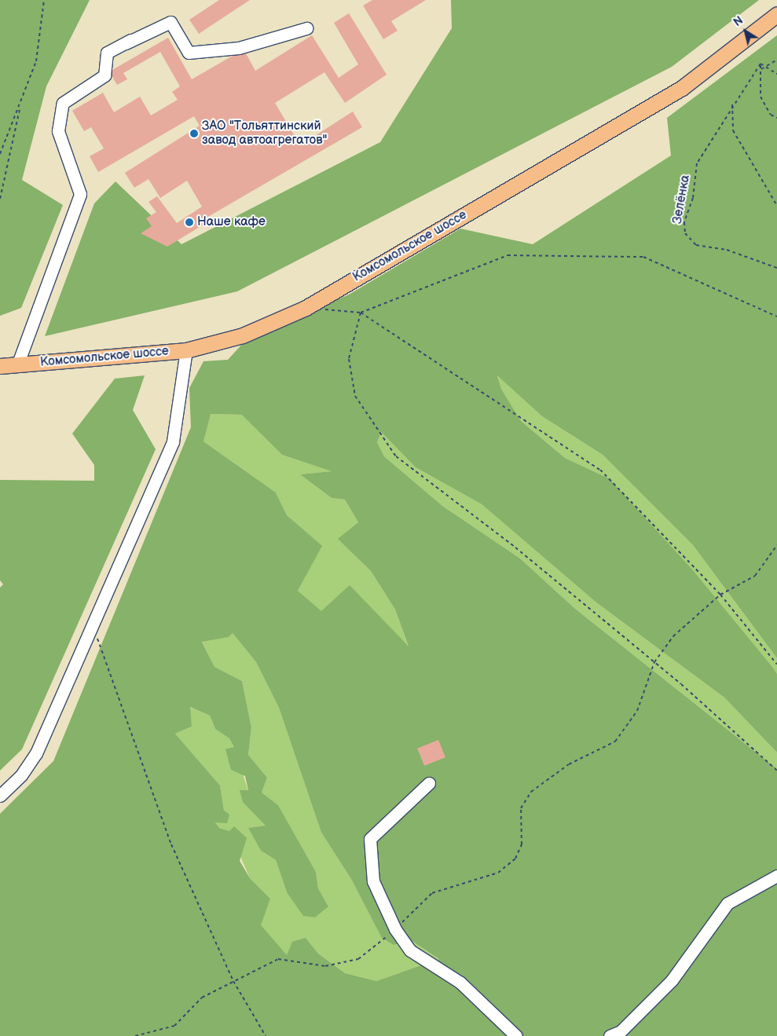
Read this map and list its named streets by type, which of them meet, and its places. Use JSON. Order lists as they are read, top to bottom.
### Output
{
  "streets": {
    "main road": ["Комсомольское шоссе"],
    "path": ["Зелёнка"]
  },
  "places": ["ЗАО \"Тольяттинский завод автоагрегатов\"", "Наше кафе"],
  "north": "top left"
}
